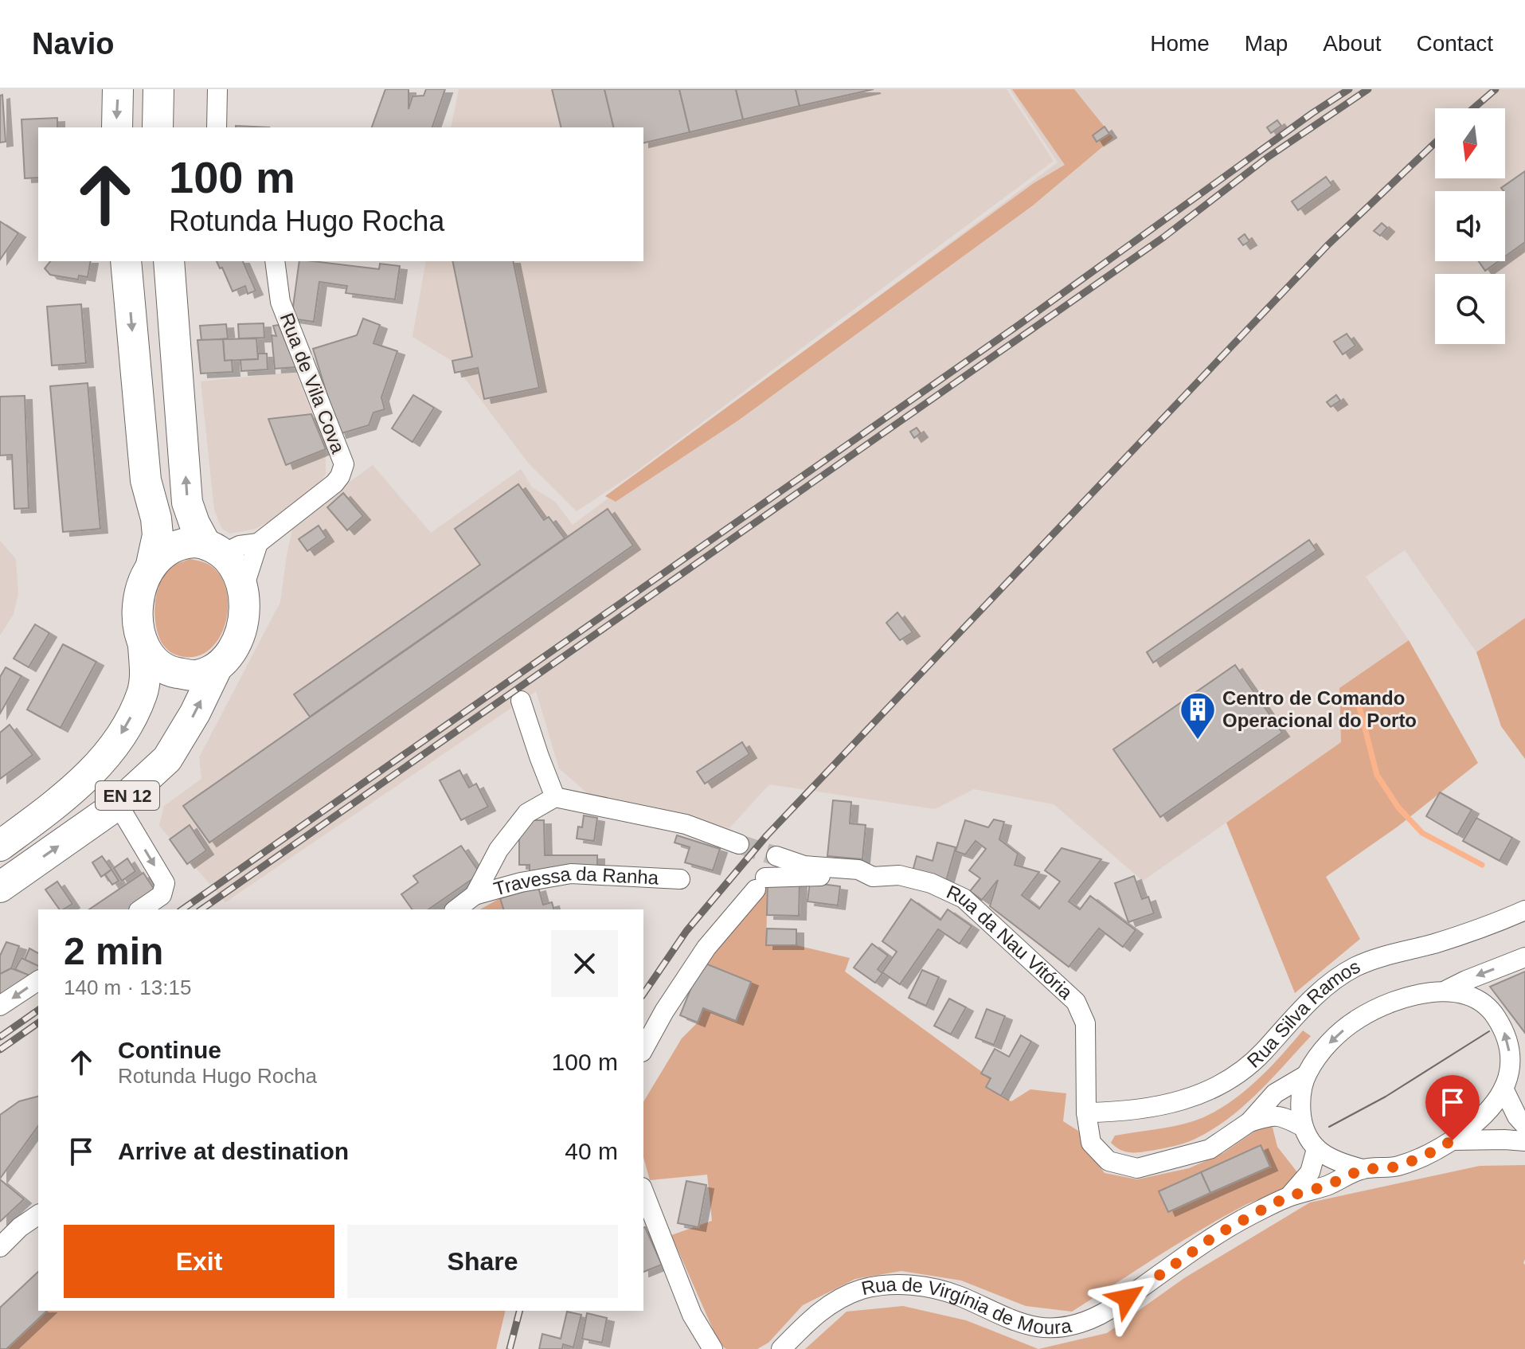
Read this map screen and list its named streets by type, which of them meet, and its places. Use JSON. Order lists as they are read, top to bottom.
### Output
{
  "streets": {
    "main road": ["EN 12"],
    "street": [
      "Rua de Vila Cova",
      "Travessa da Ranha",
      "Rua da Nau Vitória",
      "Rua Silva Ramos",
      "Rua de Virgínia de Moura"
    ]
  },
  "crossings": [
    ["Rua de Vila Cova", "EN 12"],
    ["Rua da Nau Vitória", "Rua Silva Ramos"],
    ["Rua da Nau Vitória", "Rua de Virgínia de Moura"]
  ],
  "places": {
    "building": ["Centro de Comando Operacional do Porto"]
  },
  "north": "bottom",
  "page": {
    "header": "Navio",
    "nav": [
      "Home",
      "Map",
      "About",
      "Contact"
    ],
    "turn": ["100 m", "Rotunda Hugo Rocha"],
    "heading": ["2 min", "140 m · 13:15"],
    "list": [
      {
        "name": "Continue",
        "note": "Rotunda Hugo Rocha",
        "value": "100 m"
      },
      {
        "name": "Arrive at destination",
        "value": "40 m"
      }
    ],
    "buttons": ["Exit", "Share"]
  }
}
